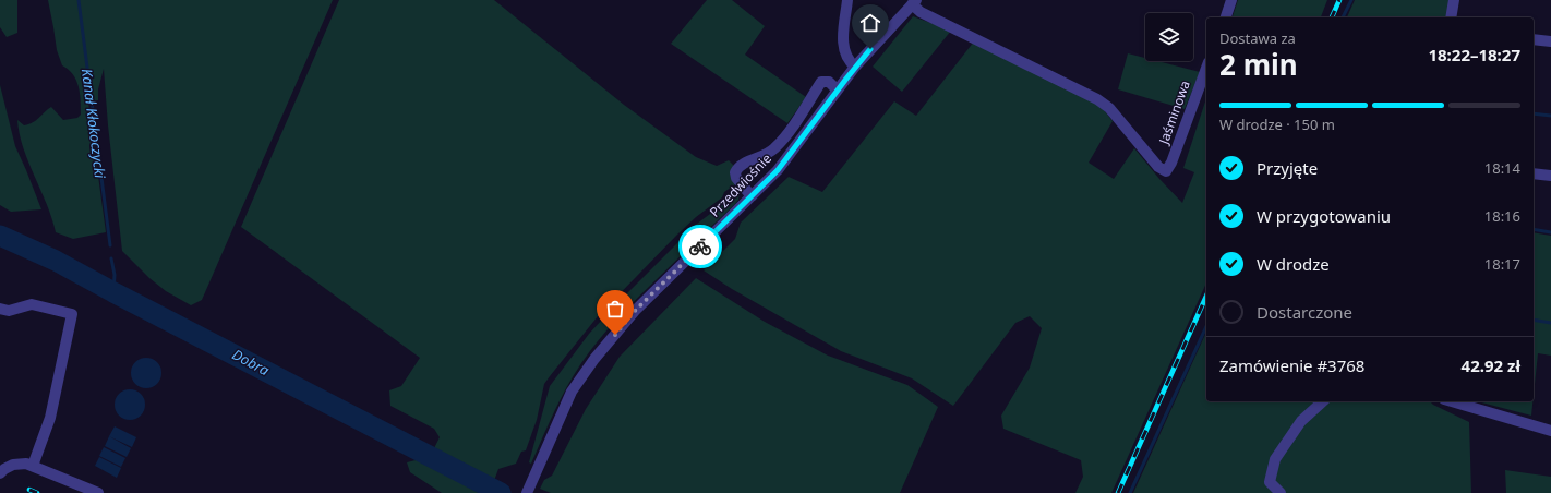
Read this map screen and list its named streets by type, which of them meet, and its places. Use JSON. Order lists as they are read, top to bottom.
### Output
{
  "streets": {
    "street": ["Jaśminowa", "Przedwiośnie"]
  },
  "crossings": [
    ["Jaśminowa", "Przedwiośnie"]
  ],
  "water": ["Kanał Kłokoczycki", "Dobra"],
  "page": {
    "heading": ["2 min", "Dostawa za", "18:22–18:27"],
    "panel": ["Zamówienie #3768", "42.92 zł"],
    "bar": "W drodze · 150 m",
    "list": [
      ["Przyjęte", "18:14"],
      ["W przygotowaniu", "18:16"],
      ["W drodze", "18:17"],
      "Dostarczone"
    ]
  }
}
